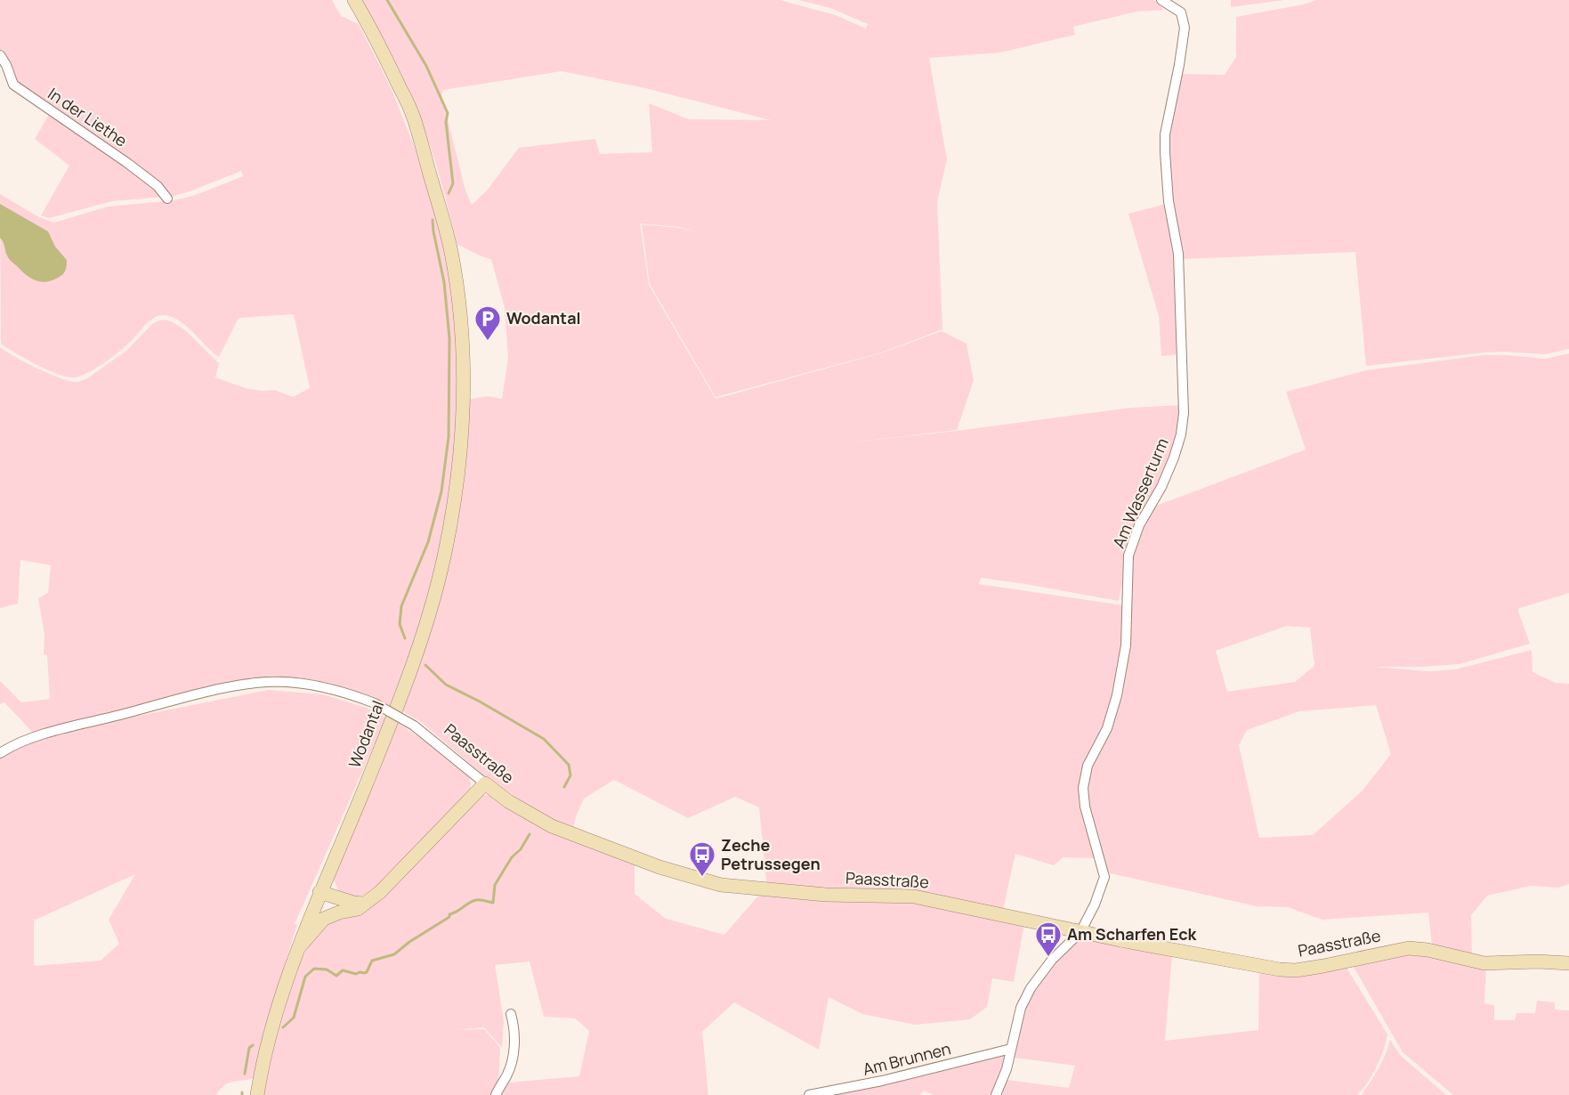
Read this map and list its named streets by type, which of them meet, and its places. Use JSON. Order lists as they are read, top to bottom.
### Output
{
  "streets": {
    "street": [
      "In der Liethe",
      "Am Wasserturm",
      "Wodantal",
      "Paasstraße",
      "Am Brunnen"
    ]
  },
  "crossings": [
    ["Am Wasserturm", "Paasstraße"],
    ["Am Wasserturm", "Am Brunnen"],
    ["Wodantal", "Paasstraße"]
  ],
  "places": {
    "parking": ["Wodantal"],
    "bus stop": ["Zeche Petrussegen", "Am Scharfen Eck"]
  }
}
